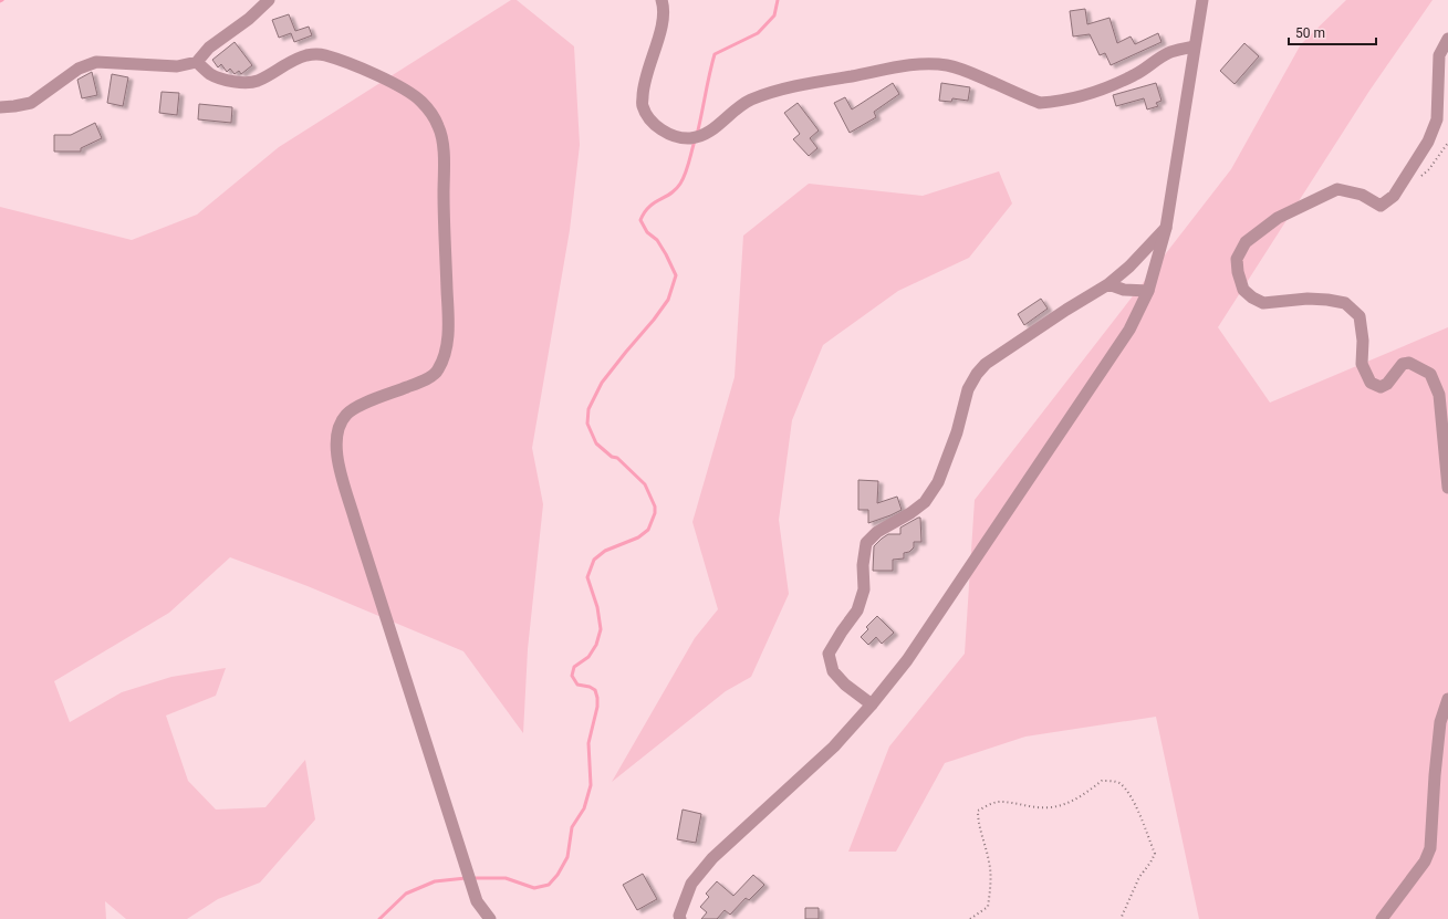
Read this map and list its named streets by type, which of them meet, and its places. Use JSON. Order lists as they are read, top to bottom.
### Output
{
  "scale_bar": "50 m"
}
